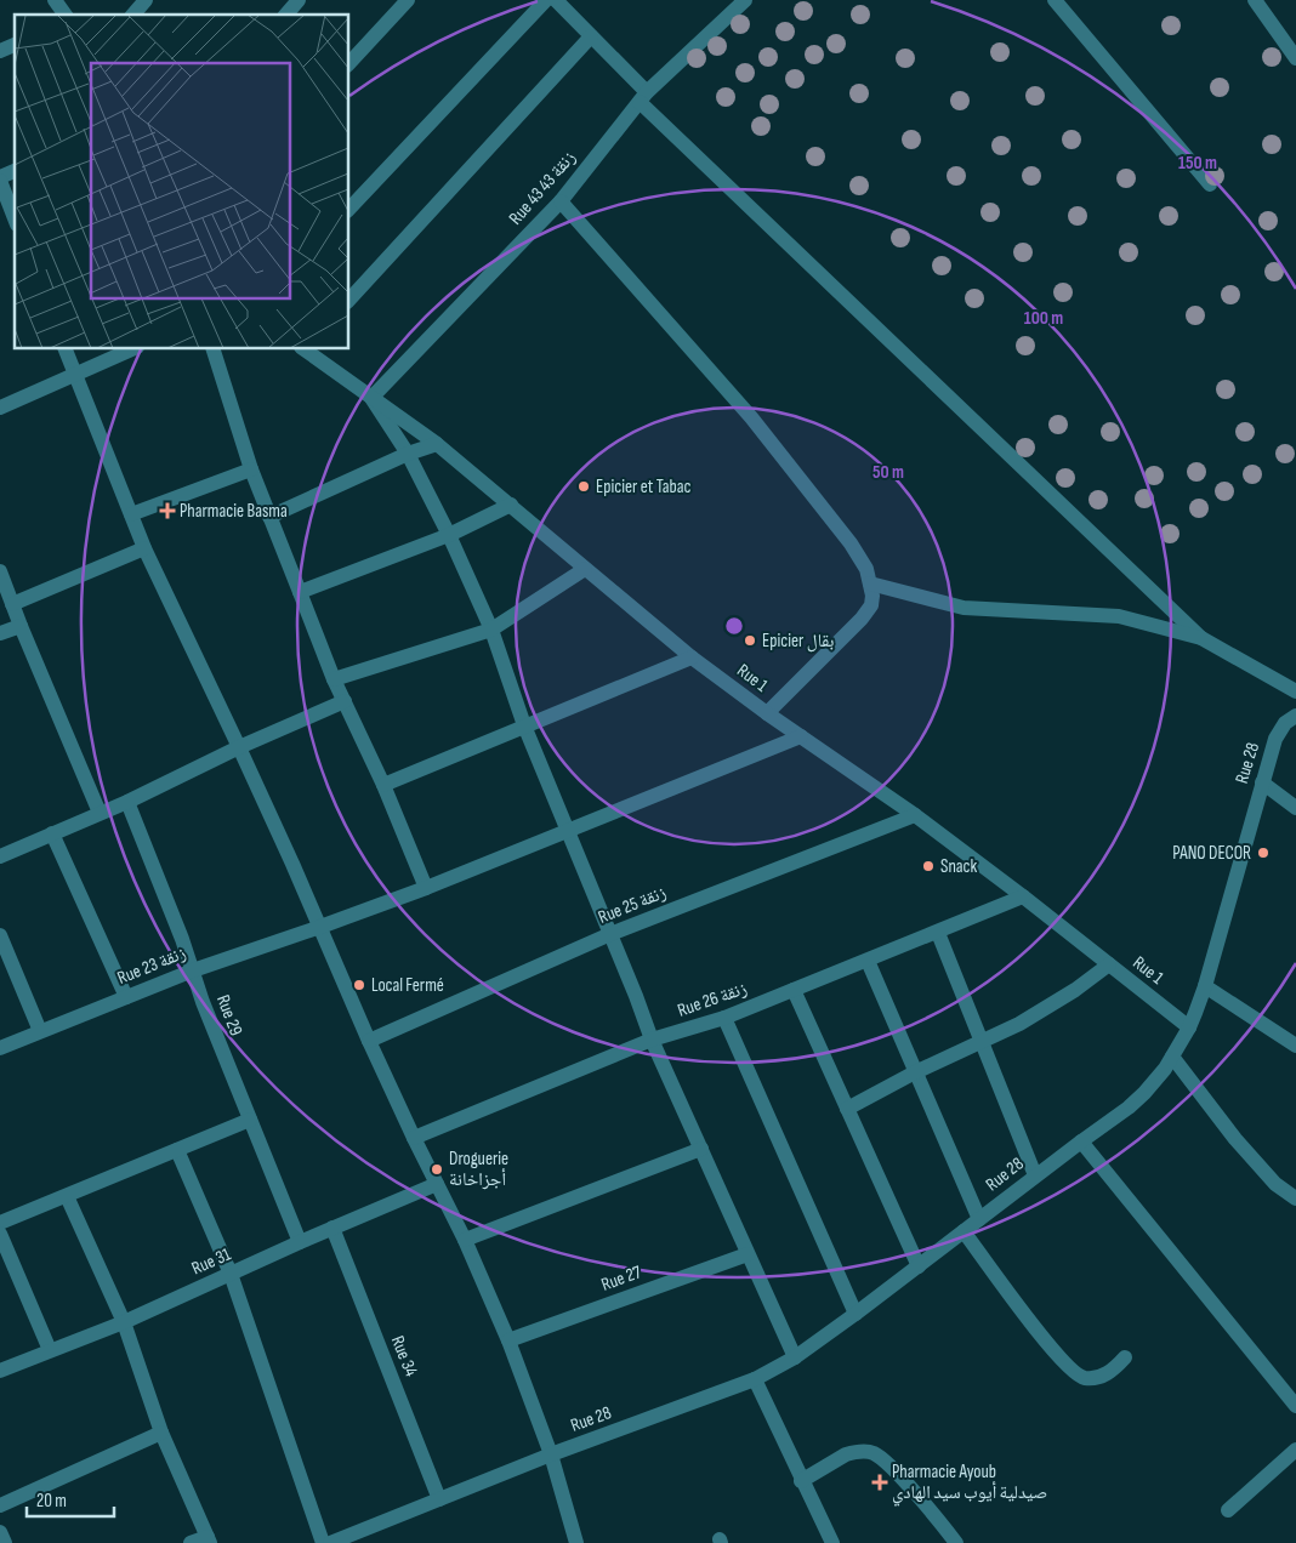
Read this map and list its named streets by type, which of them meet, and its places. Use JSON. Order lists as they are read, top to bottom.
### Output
{
  "streets": {
    "street": [
      "Rue 43 زنقة 43",
      "Rue 1",
      "Rue 28",
      "Rue 25 زنقة",
      "Rue 23 زنقة",
      "Rue 26 زنقة",
      "Rue 29",
      "Rue 31",
      "Rue 27",
      "Rue 34"
    ]
  },
  "crossings": [
    ["Rue 43 زنقة 43", "Rue 1"],
    ["Rue 1", "Rue 28"],
    ["Rue 1", "Rue 25 زنقة"],
    ["Rue 1", "Rue 23 زنقة"],
    ["Rue 1", "Rue 26 زنقة"],
    ["Rue 28", "Rue 34"],
    ["Rue 23 زنقة", "Rue 29"],
    ["Rue 29", "Rue 31"],
    ["Rue 31", "Rue 34"]
  ],
  "places": {
    "other": [
      "Epicier et Tabac",
      "Epicier بقال",
      "PANO DECOR",
      "Snack",
      "Local Fermé",
      "Droguerie أجزاخانة"
    ],
    "health": ["Pharmacie Basma", "Pharmacie Ayoub صيدلية أيوب سيد الهادي"]
  },
  "scale_bar": "20 m",
  "rings": ["150 m", "100 m", "50 m"]
}
